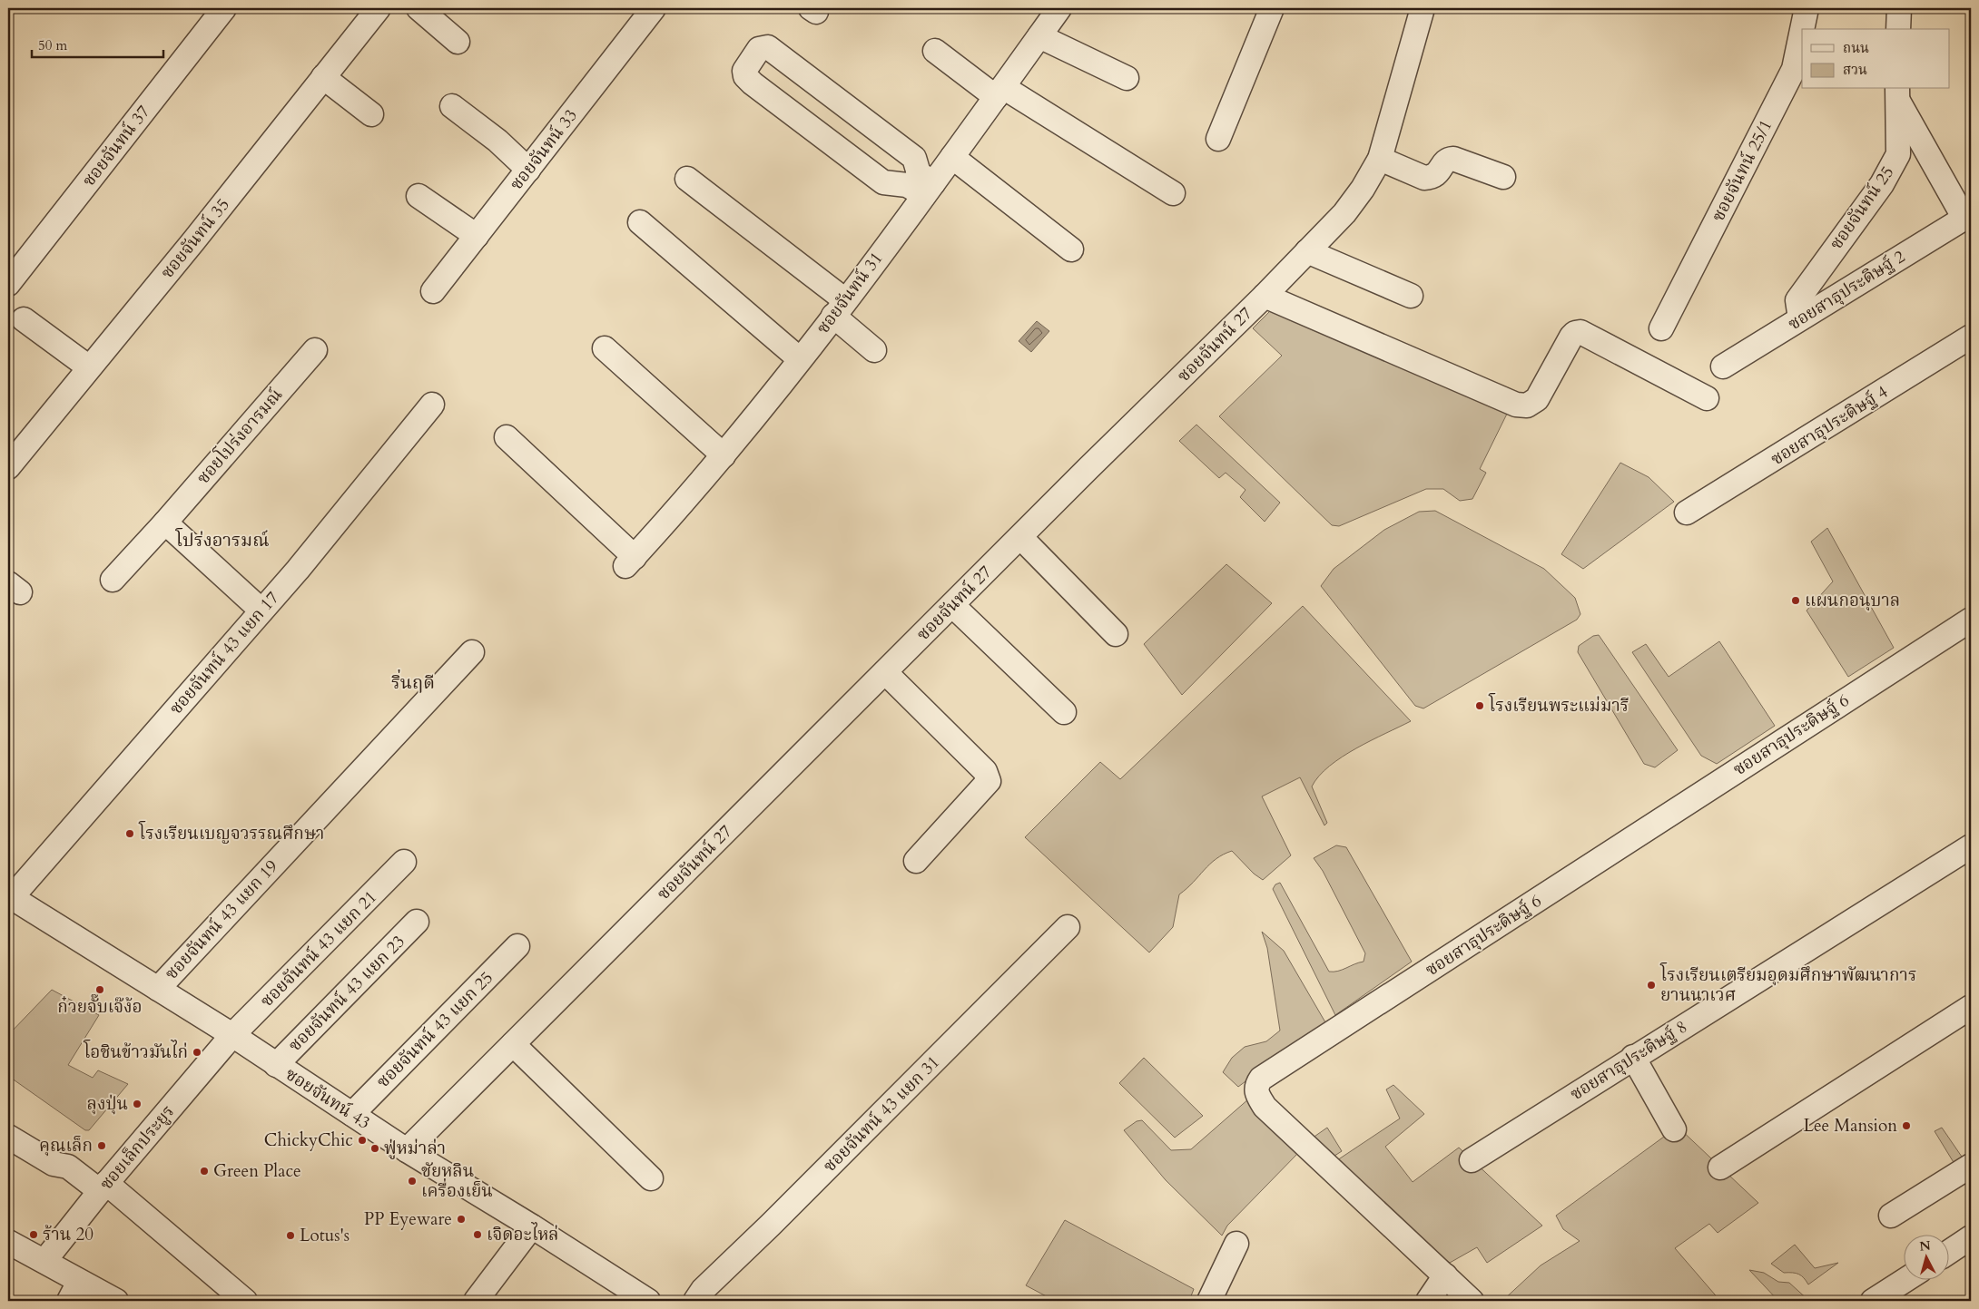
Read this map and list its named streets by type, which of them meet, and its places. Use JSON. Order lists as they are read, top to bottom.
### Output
{
  "streets": {
    "street": [
      "ซอยจันทน์ 37",
      "ซอยจันทน์ 33",
      "ซอยจันทน์ 25/1",
      "ซอยจันทน์ 25",
      "ซอยจันทน์ 35",
      "ซอยสาธุประดิษฐ์ 2",
      "ซอยจันทน์ 31",
      "ซอยจันทน์ 27",
      "ซอยสาธุประดิษฐ์ 4",
      "ซอยโปร่งอารมณ์",
      "ซอยจันทน์ 43 แยก 17",
      "ซอยสาธุประดิษฐ์ 6",
      "ซอยจันทน์ 43 แยก 19",
      "ซอยจันทน์ 43 แยก 21",
      "ซอยจันทน์ 43 แยก 23",
      "ซอยจันทน์ 43 แยก 25",
      "ซอยสาธุประดิษฐ์ 8",
      "ซอยจันทน์ 43",
      "ซอยจันทน์ 43 แยก 31",
      "ซอยเล็กประยูร"
    ]
  },
  "crossings": [
    ["ซอยจันทน์ 25", "ซอยสาธุประดิษฐ์ 2"],
    ["ซอยจันทน์ 27", "ซอยจันทน์ 43"],
    ["ซอยจันทน์ 43 แยก 17", "ซอยจันทน์ 43"],
    ["ซอยจันทน์ 43 แยก 19", "ซอยจันทน์ 43"],
    ["ซอยจันทน์ 43 แยก 21", "ซอยจันทน์ 43"],
    ["ซอยจันทน์ 43 แยก 21", "ซอยเล็กประยูร"],
    ["ซอยจันทน์ 43 แยก 23", "ซอยจันทน์ 43"],
    ["ซอยจันทน์ 43 แยก 25", "ซอยจันทน์ 43"],
    ["ซอยจันทน์ 43", "ซอยเล็กประยูร"]
  ],
  "districts": ["โปร่งอารมณ์", "ริ่นฤดี"],
  "places": [
    "แผนกอนุบาล",
    "โรงเรียนพระแม่มารี",
    "โรงเรียนเบญจวรรณศึกษา",
    "โรงเรียนเตรียมอุดมศึกษาพัฒนาการ ยานนาเวศ",
    "ก๋วยจั๊บเจ๊ง้อ",
    "โอชินข้าวมันไก่",
    "ลุงปุ่น",
    "Lee Mansion",
    "ChickyChic",
    "คุณเล็ก",
    "ฟู่หม่าล่า",
    "Green Place",
    "ชัยหลิน เครื่องเย็น",
    "PP Eyeware",
    "ร้าน 20",
    "เจิดอะไหล่",
    "Lotus's"
  ],
  "legend": ["ถนน", "สวน"],
  "scale_bar": "50 m",
  "north": "top"
}
